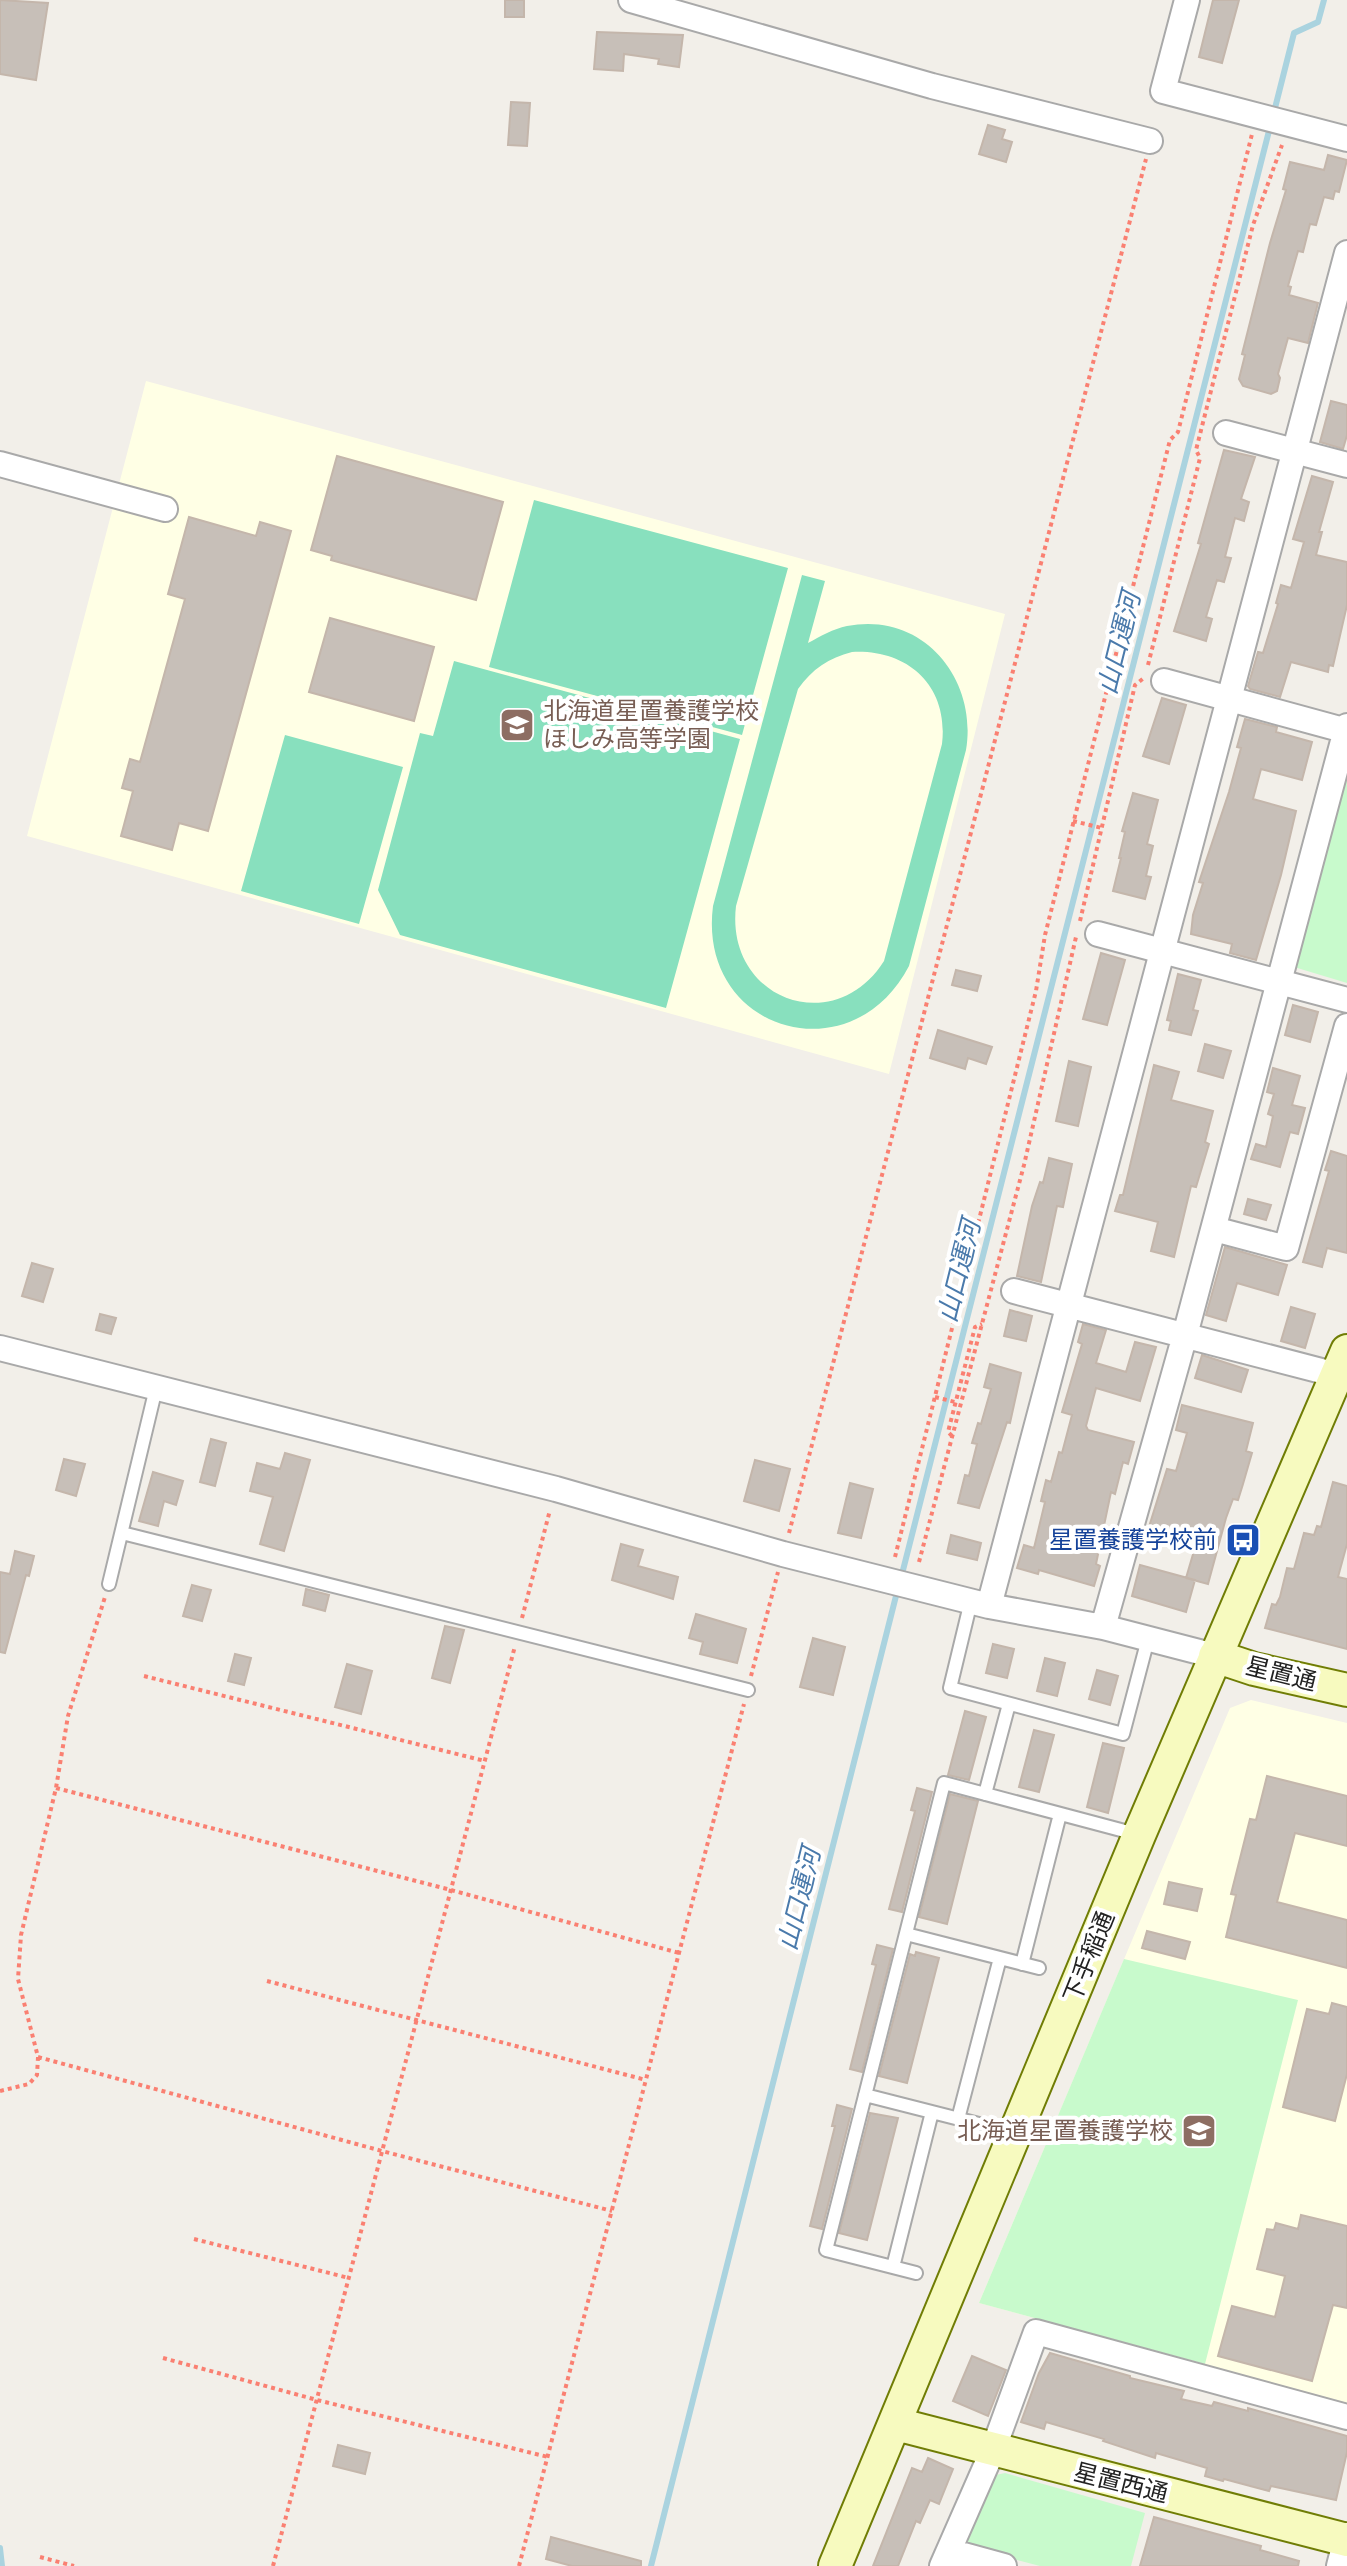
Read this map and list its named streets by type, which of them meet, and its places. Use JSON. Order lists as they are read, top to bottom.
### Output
{
  "streets": {
    "street": ["星置通", "下手稲通", "星置西通"]
  },
  "crossings": [
    ["星置通", "下手稲通"],
    ["下手稲通", "星置西通"]
  ],
  "water": ["山口運河"],
  "places": {
    "school or university": ["北海道星置養護学校 ほしみ高等学園", "北海道星置養護学校"],
    "bus stop": ["星置養護学校前"]
  }
}
